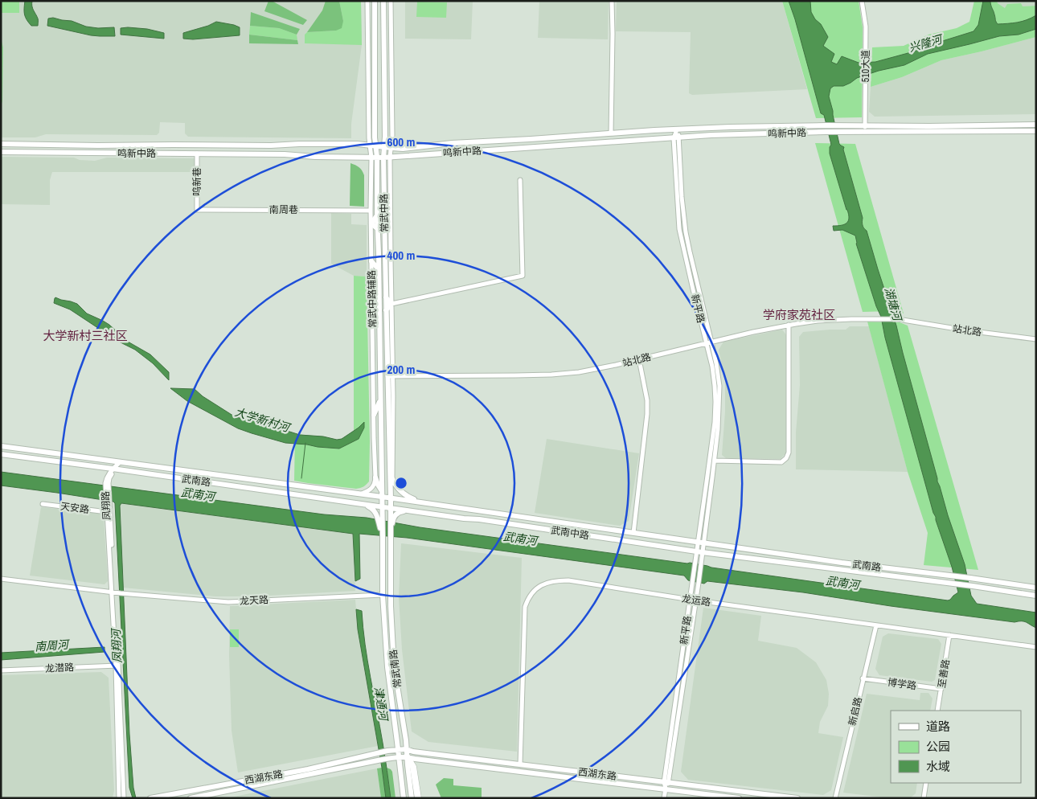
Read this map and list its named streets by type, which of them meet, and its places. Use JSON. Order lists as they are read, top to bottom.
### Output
{
  "streets": {
    "main road": [
      "鸣新中路",
      "常武中路",
      "武南路",
      "武南中路",
      "常武南路",
      "西湖东路"
    ],
    "street": [
      "510大道",
      "鸣新巷",
      "南周巷",
      "常武中路辅路",
      "新平路",
      "站北路",
      "凤翔路",
      "天安路",
      "龙天路",
      "龙运路",
      "龙潜路",
      "至善路",
      "博学路",
      "新启路"
    ]
  },
  "crossings": [
    ["510大道", "鸣新中路"],
    ["鸣新中路", "鸣新巷"],
    ["鸣新中路", "常武中路"],
    ["鸣新中路", "常武中路辅路"],
    ["鸣新中路", "新平路"],
    ["鸣新巷", "南周巷"],
    ["南周巷", "常武中路辅路"],
    ["常武中路", "常武中路辅路"],
    ["常武中路", "站北路"],
    ["常武中路", "武南路"],
    ["常武中路", "武南中路"],
    ["常武中路辅路", "站北路"],
    ["常武中路辅路", "武南路"],
    ["常武中路辅路", "武南中路"],
    ["新平路", "站北路"],
    ["新平路", "武南路"],
    ["新平路", "武南中路"],
    ["新平路", "龙运路"],
    ["新平路", "西湖东路"],
    ["武南路", "凤翔路"],
    ["武南路", "武南中路"],
    ["凤翔路", "天安路"],
    ["凤翔路", "龙天路"],
    ["凤翔路", "龙潜路"],
    ["龙天路", "常武南路"],
    ["龙运路", "至善路"],
    ["龙运路", "新启路"],
    ["龙运路", "西湖东路"],
    ["常武南路", "西湖东路"],
    ["至善路", "博学路"],
    ["博学路", "新启路"]
  ],
  "districts": ["学府家苑社区", "大学新村三社区"],
  "water": [
    "兴隆河",
    "湖塘河",
    "大学新村河",
    "武南河",
    "南周河",
    "凤翔河",
    "津通河"
  ],
  "legend": ["道路", "公园", "水域"],
  "rings": ["600 m", "400 m", "200 m"]
}
